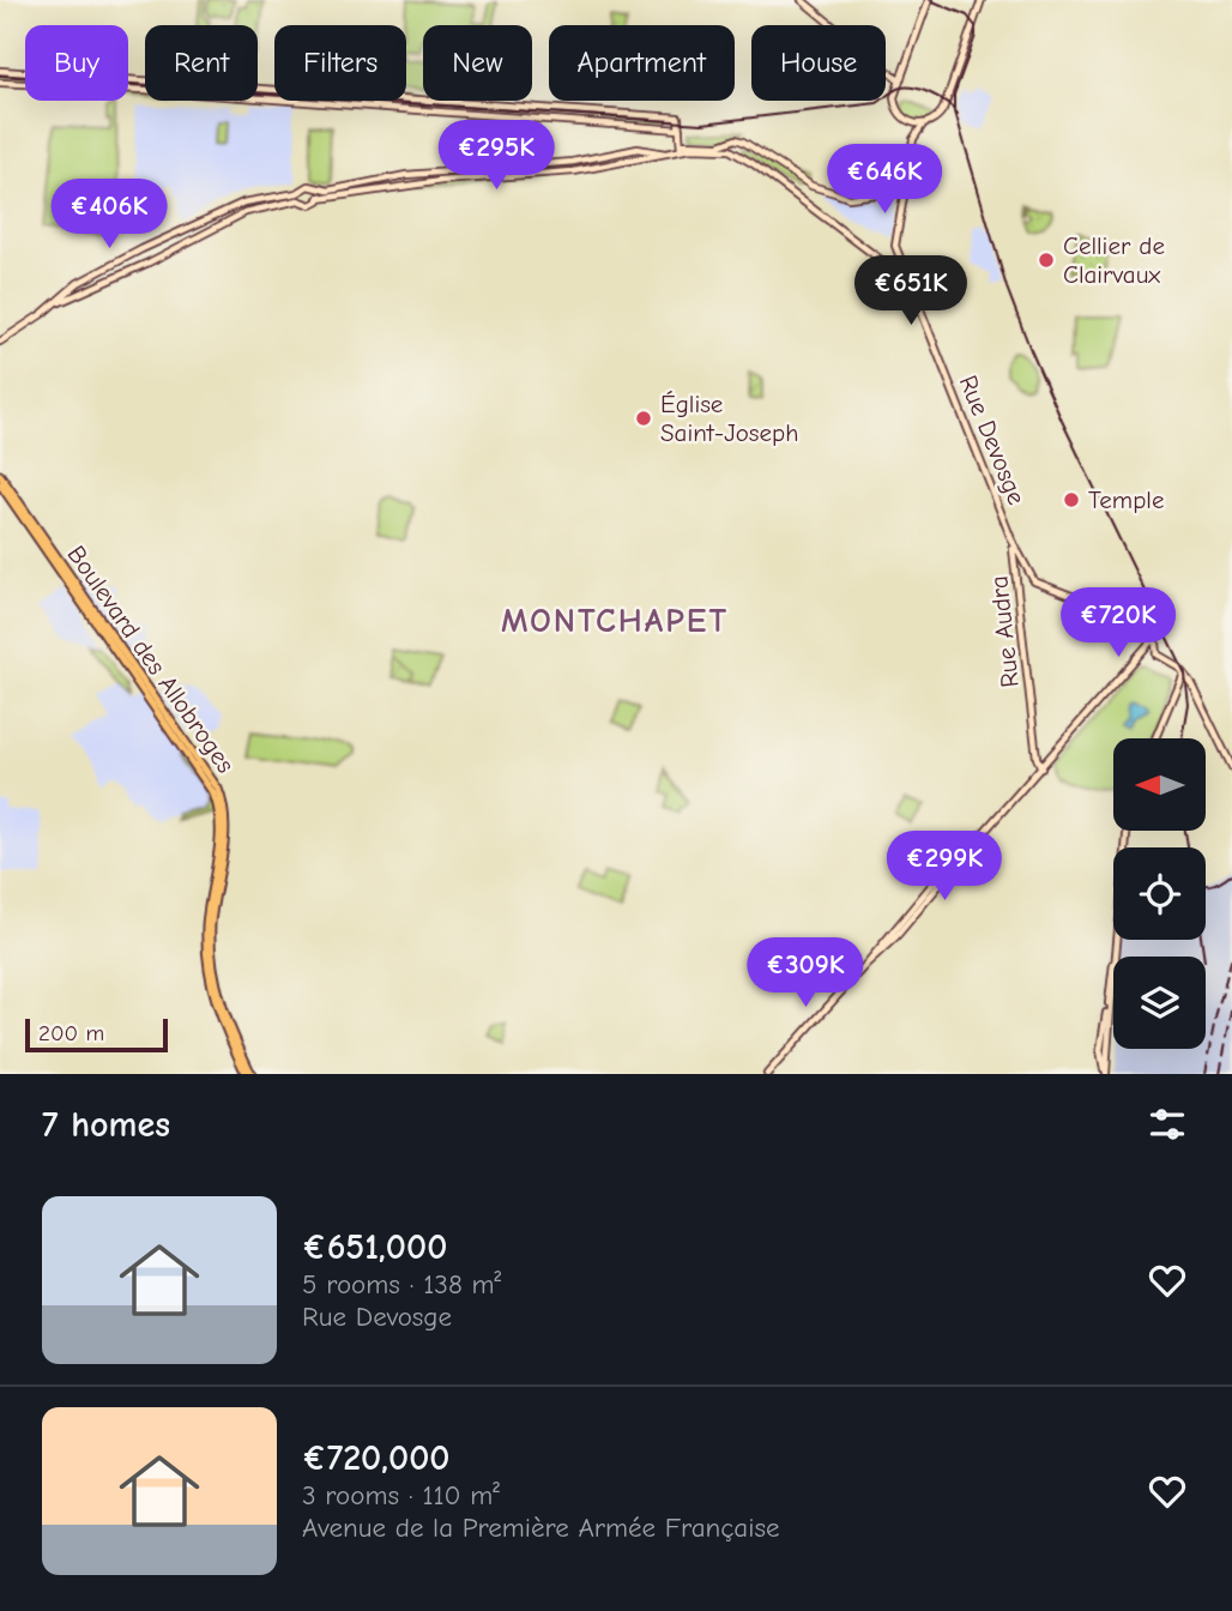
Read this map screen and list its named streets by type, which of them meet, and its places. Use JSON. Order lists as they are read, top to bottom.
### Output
{
  "streets": {
    "main road": ["Rue Devosge", "Rue Audra", "Boulevard des Allobroges"]
  },
  "crossings": [
    ["Rue Devosge", "Rue Audra"]
  ],
  "districts": ["MONTCHAPET"],
  "places": ["Cellier de Clairvaux", "Église Saint-Joseph", "Temple"],
  "scale_bar": "200 m",
  "north": "left",
  "page": {
    "chip": [
      "Buy",
      "Rent",
      "Filters",
      "New",
      "Apartment",
      "House"
    ],
    "price": [
      "€295K",
      "€646K",
      "€406K",
      "€651K",
      "€720K",
      "€299K",
      "€309K"
    ],
    "scale": "200 m",
    "heading": "7 homes",
    "list": [
      {
        "name": "€651,000",
        "note": "5 rooms · 138 m² · Rue Devosge"
      },
      {
        "name": "€720,000",
        "note": "3 rooms · 110 m² · Avenue de la Première Armée Française"
      }
    ]
  }
}
